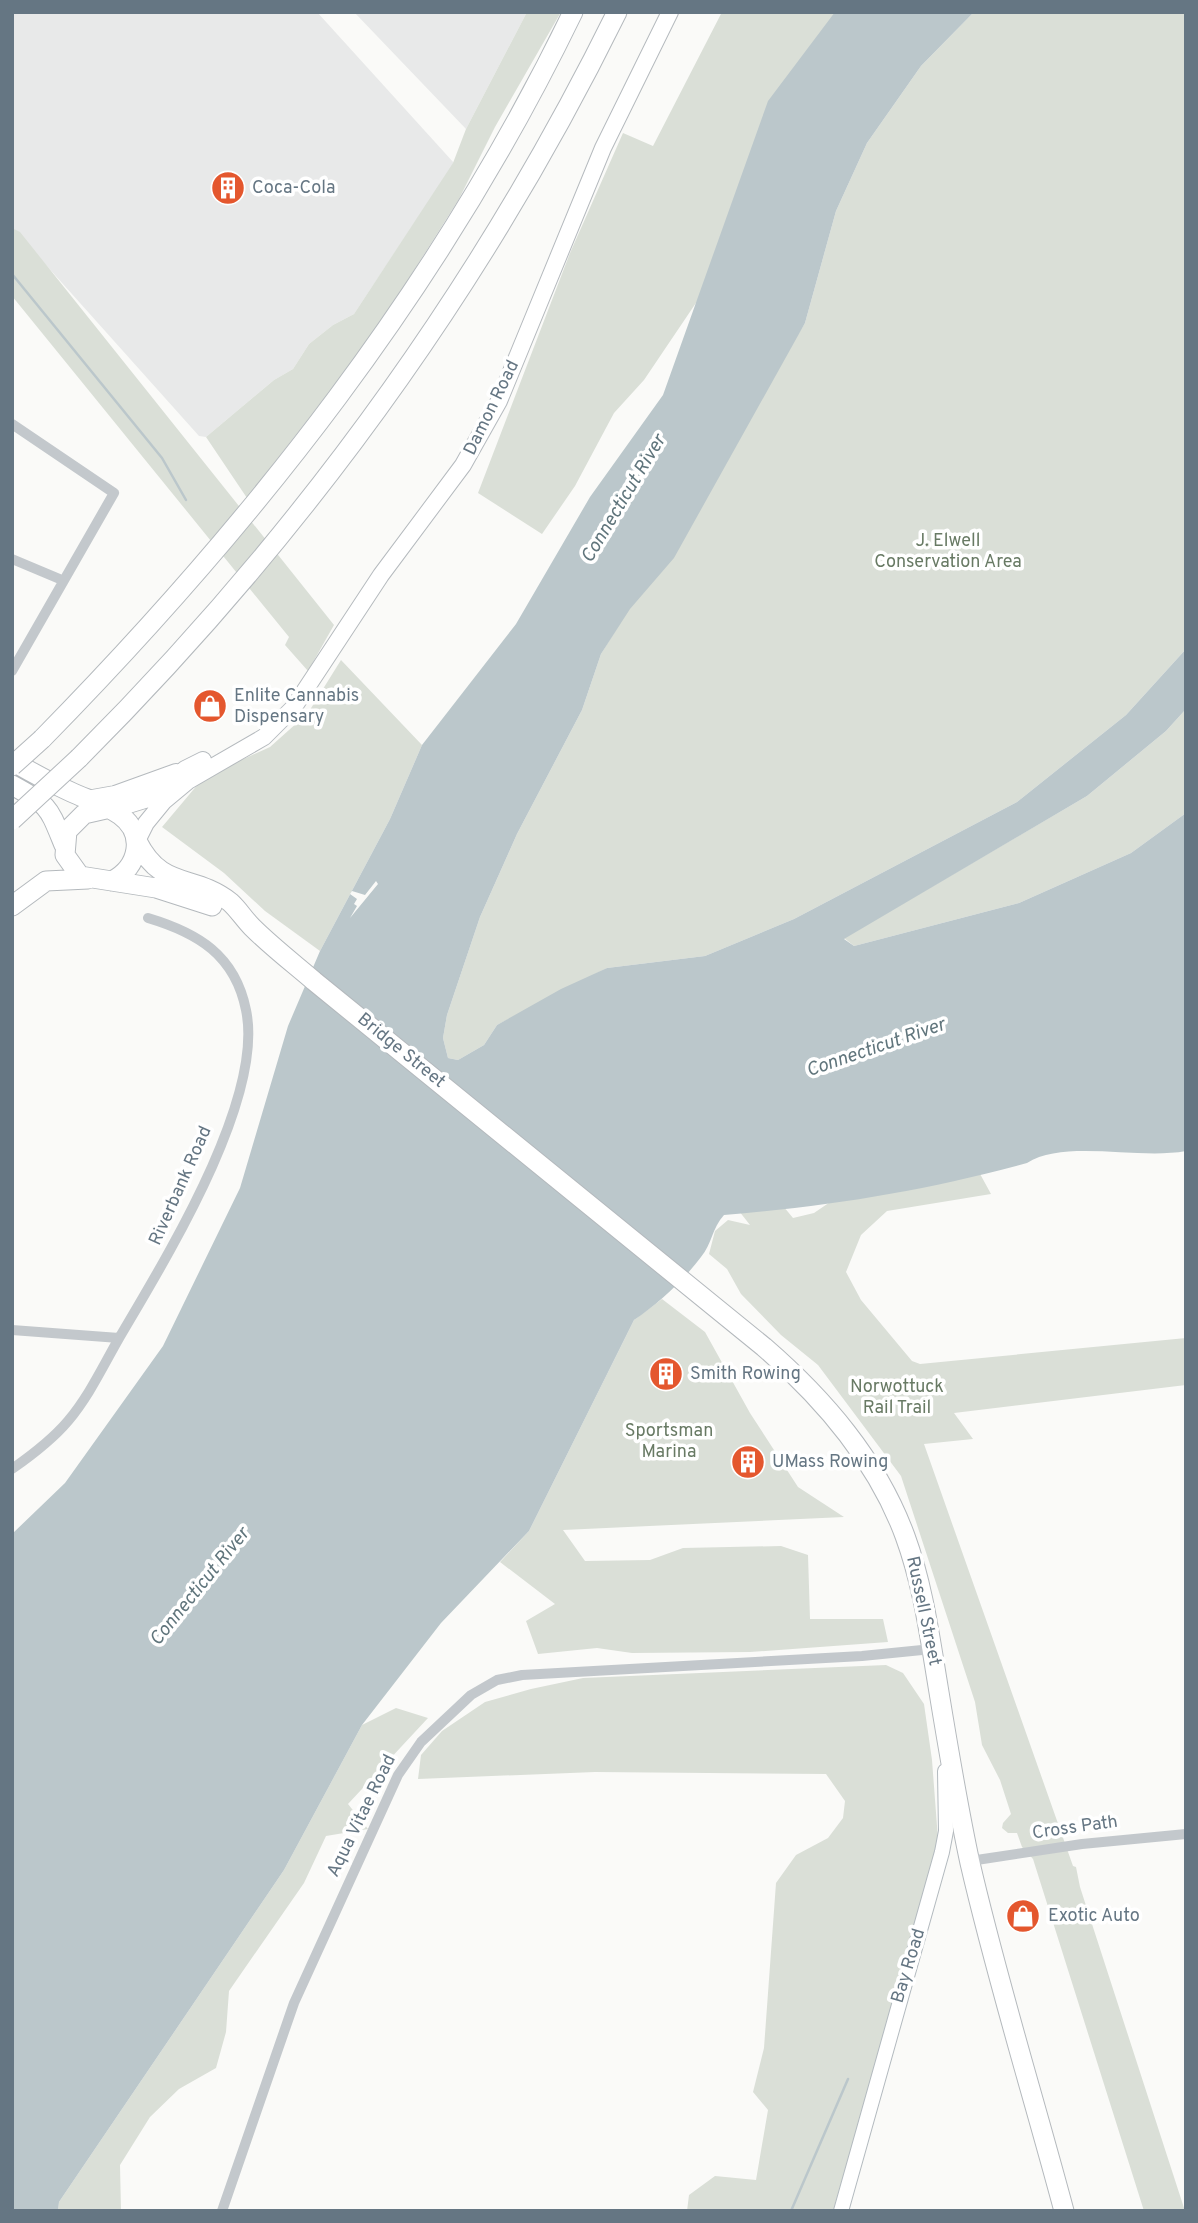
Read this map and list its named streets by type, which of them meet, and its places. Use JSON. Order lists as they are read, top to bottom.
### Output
{
  "streets": {
    "highway": ["Bridge Street", "Russell Street"],
    "main road": ["Damon Road", "Bay Road"],
    "street": ["Riverbank Road", "Aqua Vitae Road", "Cross Path"]
  },
  "crossings": [
    ["Damon Road", "Bridge Street"],
    ["Bridge Street", "Russell Street"],
    ["Russell Street", "Aqua Vitae Road"],
    ["Russell Street", "Cross Path"],
    ["Russell Street", "Bay Road"]
  ],
  "water": ["Connecticut River"],
  "parks": ["J. Elwell Conservation Area", "Norwottuck Rail Trail", "Sportsman Marina"],
  "places": {
    "building": ["Coca-Cola", "Smith Rowing", "UMass Rowing"],
    "shop": ["Enlite Cannabis Dispensary", "Exotic Auto"]
  }
}
